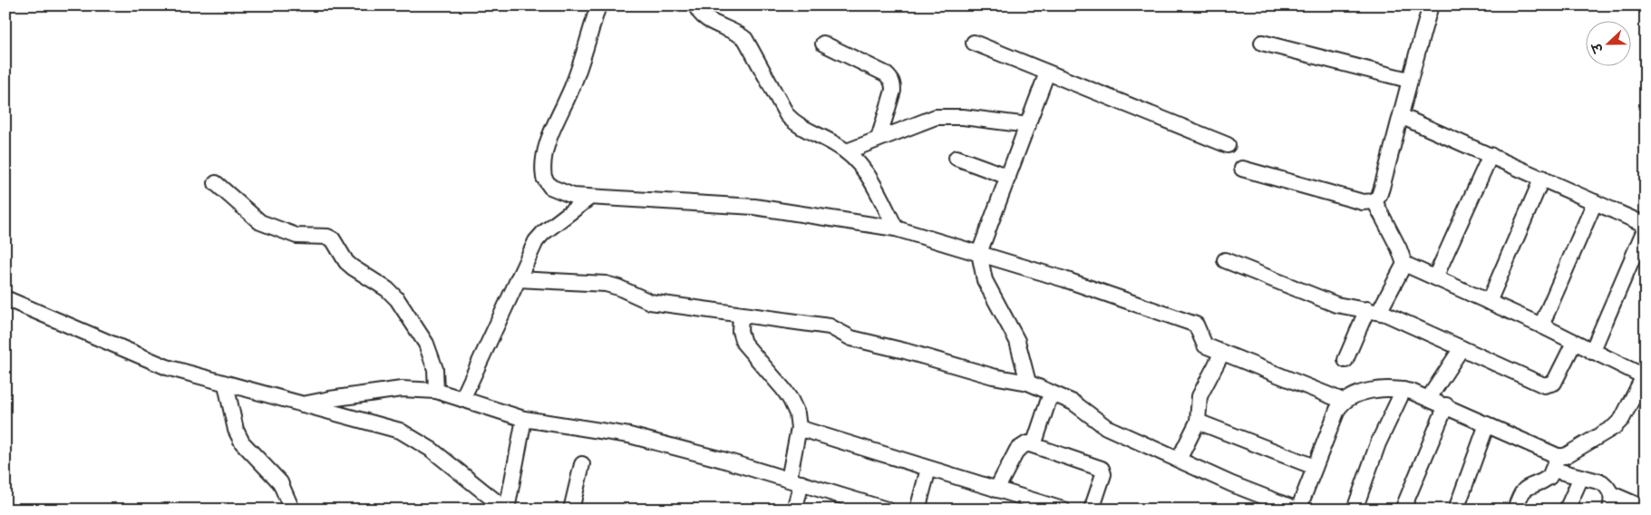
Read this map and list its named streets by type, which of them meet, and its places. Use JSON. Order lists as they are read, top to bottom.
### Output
{
  "north": "left"
}
